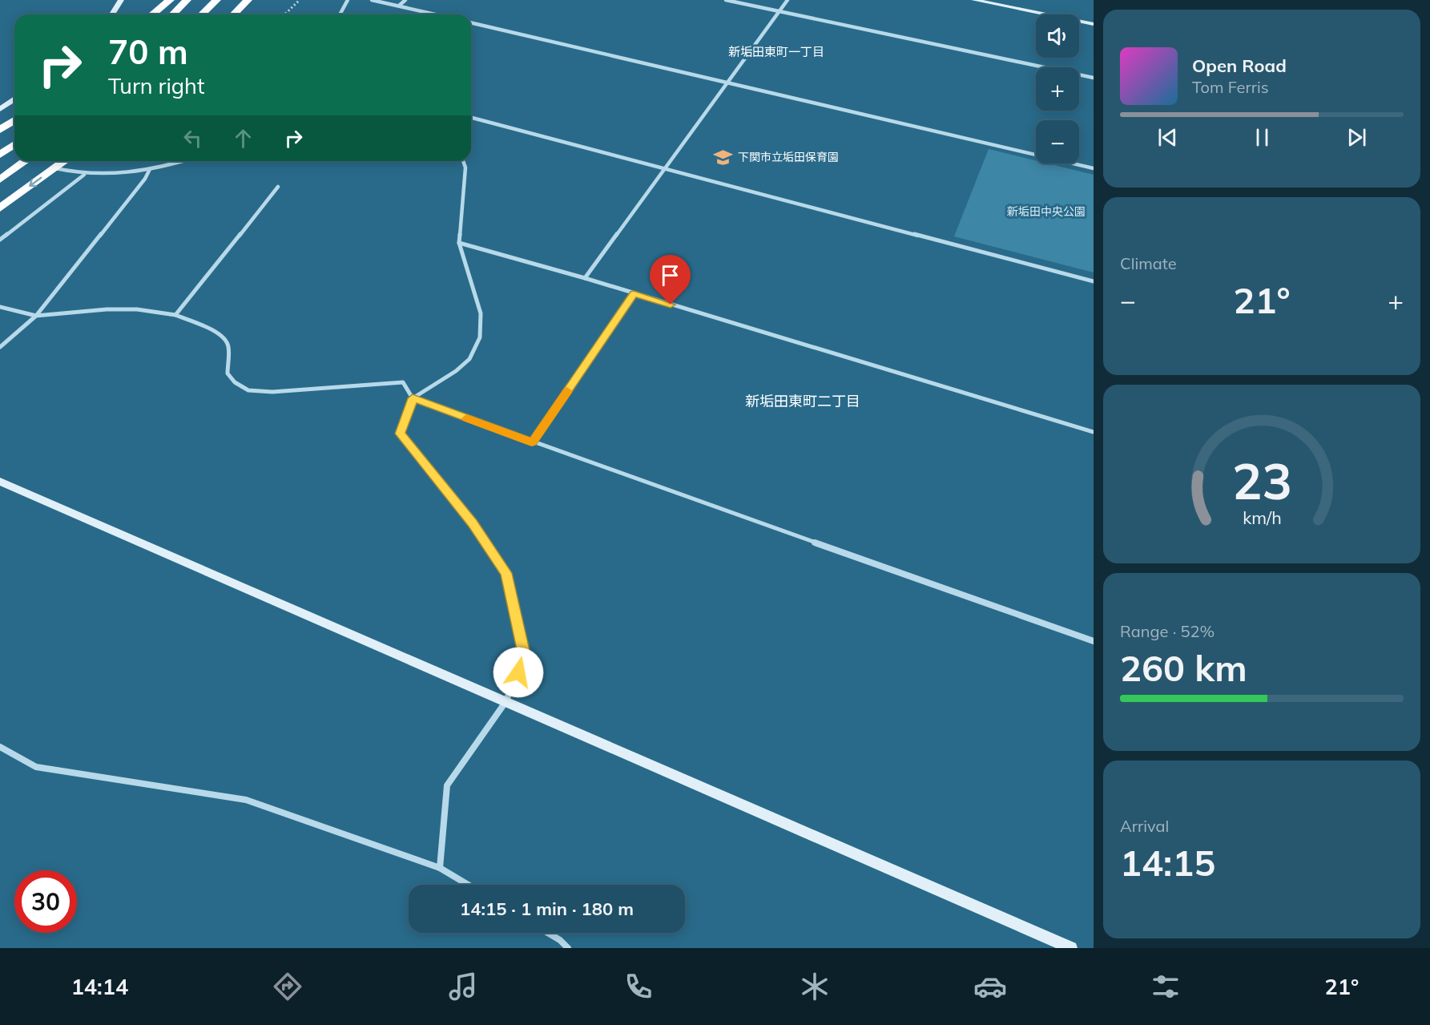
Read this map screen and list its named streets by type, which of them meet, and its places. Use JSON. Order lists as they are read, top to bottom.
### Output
{
  "districts": ["新垢田東町一丁目", "新垢田東町二丁目"],
  "parks": ["新垢田中央公園"],
  "places": {
    "school or university": ["下関市立垢田保育園"]
  },
  "page": {
    "map_buttons": ["+", "−"],
    "turn": ["70 m", "Turn right"],
    "song": ["Open Road", "Tom Ferris"],
    "tile": [
      "Climate",
      ["Range · 52%", "260 km"],
      ["Arrival", "14:15"]
    ],
    "heat": ["−", "21°", "+"],
    "limit": "30",
    "trip": "14:15 · 1 min · 180 m",
    "tabs": ["14:14", "21°"],
    "gauge": ["23", "km/h"]
  }
}
